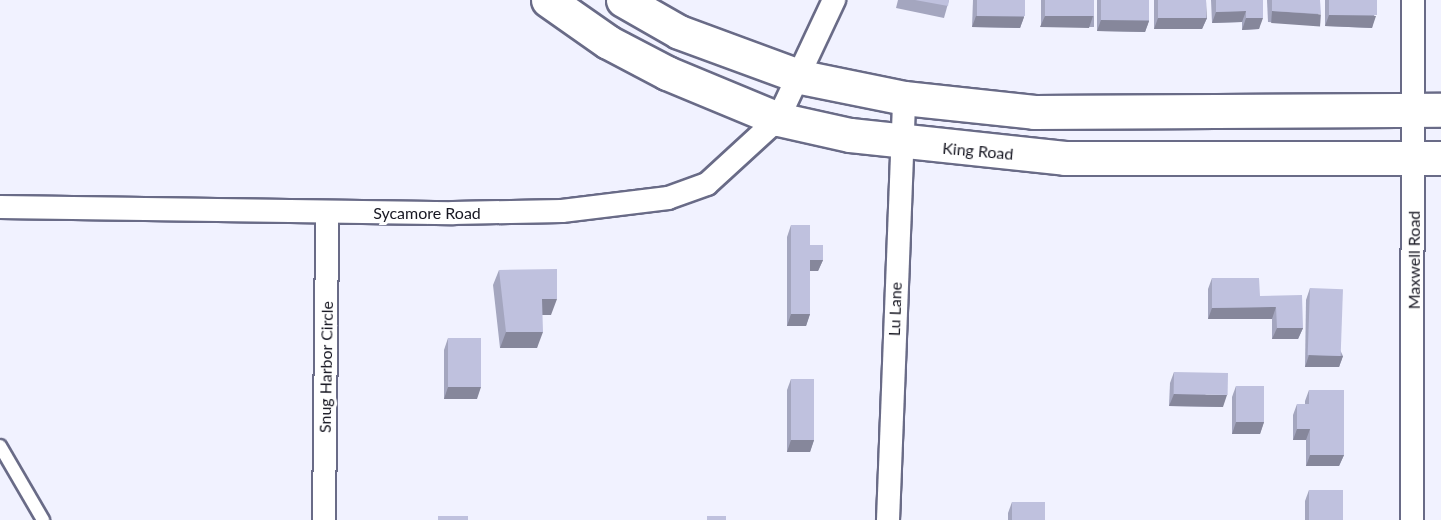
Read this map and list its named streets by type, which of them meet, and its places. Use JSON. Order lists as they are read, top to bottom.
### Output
{
  "streets": {
    "street": [
      "King Road",
      "Sycamore Road",
      "Maxwell Road",
      "Lu Lane",
      "Snug Harbor Circle"
    ]
  },
  "crossings": [
    ["King Road", "Sycamore Road"],
    ["King Road", "Maxwell Road"],
    ["King Road", "Lu Lane"],
    ["Sycamore Road", "Snug Harbor Circle"]
  ]
}
